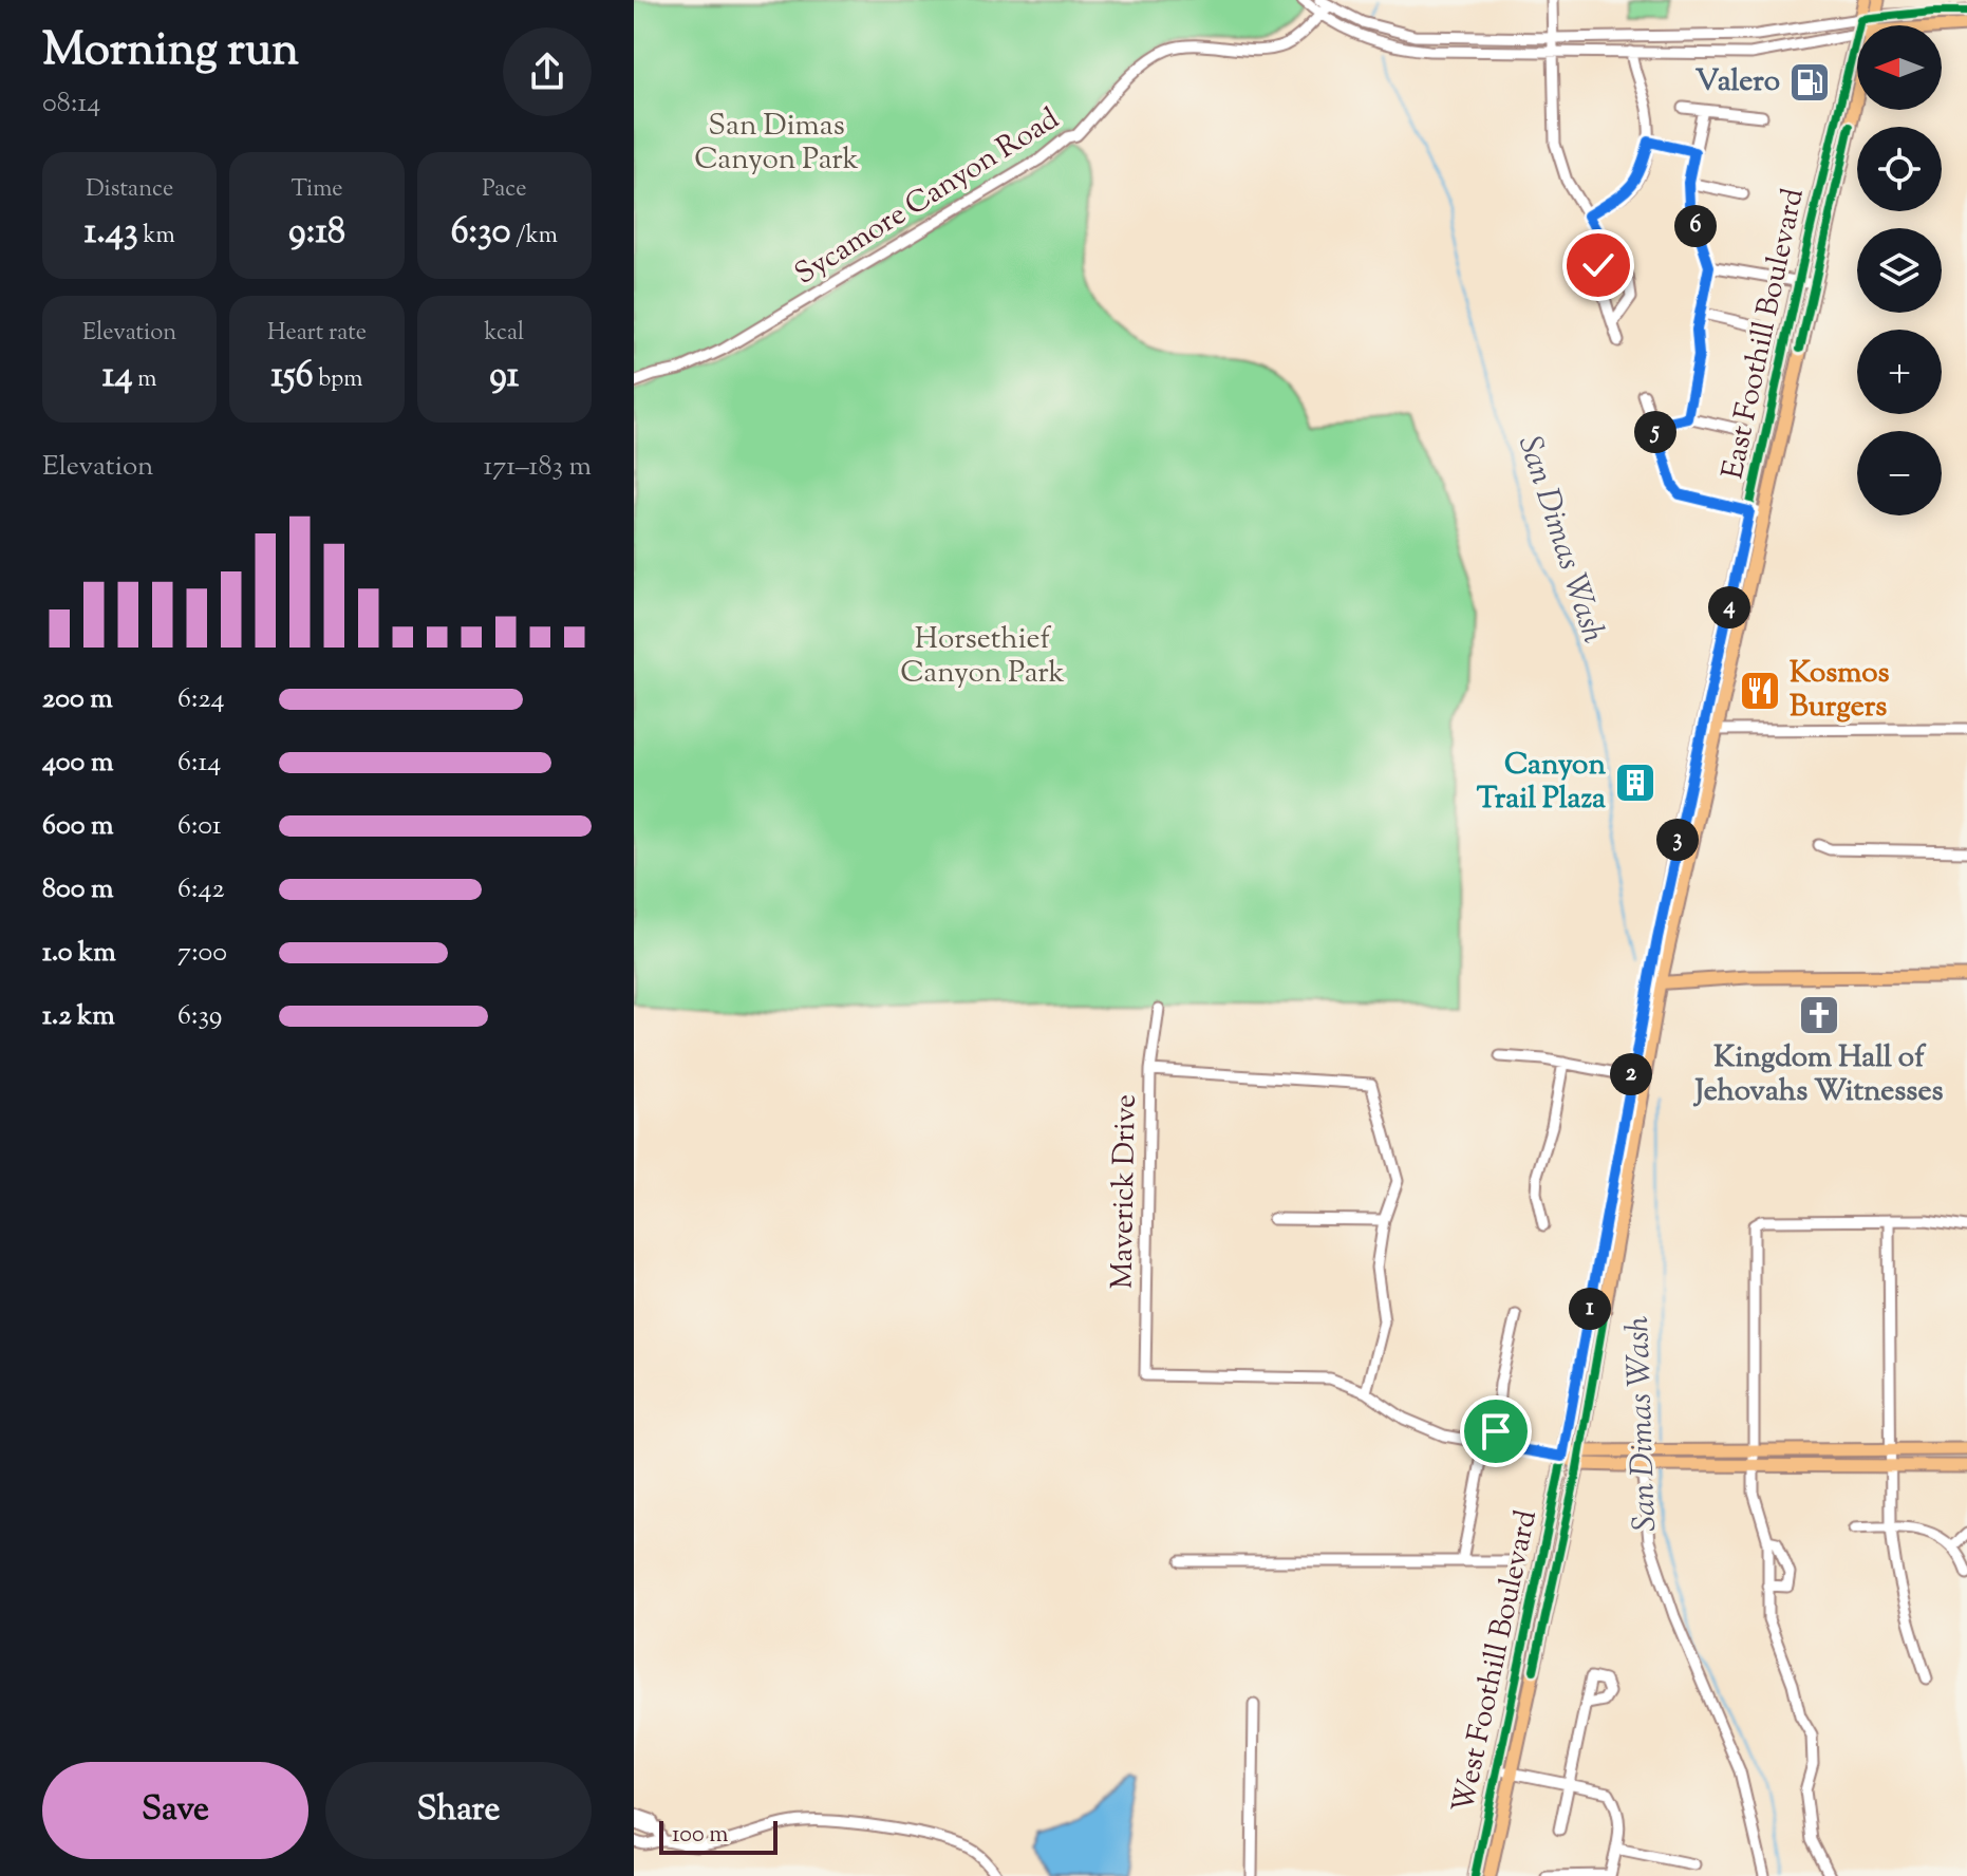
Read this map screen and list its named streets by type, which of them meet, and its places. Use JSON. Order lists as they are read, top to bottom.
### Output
{
  "streets": {
    "main road": ["East Foothill Boulevard", "West Foothill Boulevard"],
    "street": ["Sycamore Canyon Road", "Maverick Drive"]
  },
  "crossings": [
    ["East Foothill Boulevard", "West Foothill Boulevard"]
  ],
  "water": ["San Dimas Wash"],
  "parks": ["San Dimas Canyon Park", "Horsethief Canyon Park"],
  "places": {
    "fuel station": ["Valero"],
    "restaurant": ["Kosmos Burgers"],
    "building": ["Canyon Trail Plaza"],
    "church": ["Kingdom Hall of Jehovahs Witnesses"]
  },
  "scale_bar": "100 m",
  "north": "left",
  "page": {
    "heading": ["Morning run", "08:14"],
    "map_buttons": ["+", "−"],
    "stats": [
      ["Distance", "1.43 km"],
      ["Time", "9:18"],
      ["Pace", "6:30 /km"],
      ["Elevation", "14 m"],
      ["Heart rate", "156 bpm"],
      ["kcal", "91"]
    ],
    "pins": [
      "6",
      "5",
      "4",
      "3",
      "2",
      "1"
    ],
    "chart": ["Elevation", "171–183 m"],
    "list": [
      {
        "name": "200 m",
        "note": "6:24"
      },
      {
        "name": "400 m",
        "note": "6:14"
      },
      {
        "name": "600 m",
        "note": "6:01"
      },
      {
        "name": "800 m",
        "note": "6:42"
      },
      {
        "name": "1.0 km",
        "note": "7:00"
      },
      {
        "name": "1.2 km",
        "note": "6:39"
      }
    ],
    "buttons": ["Save", "Share"],
    "scale": "100 m"
  }
}
